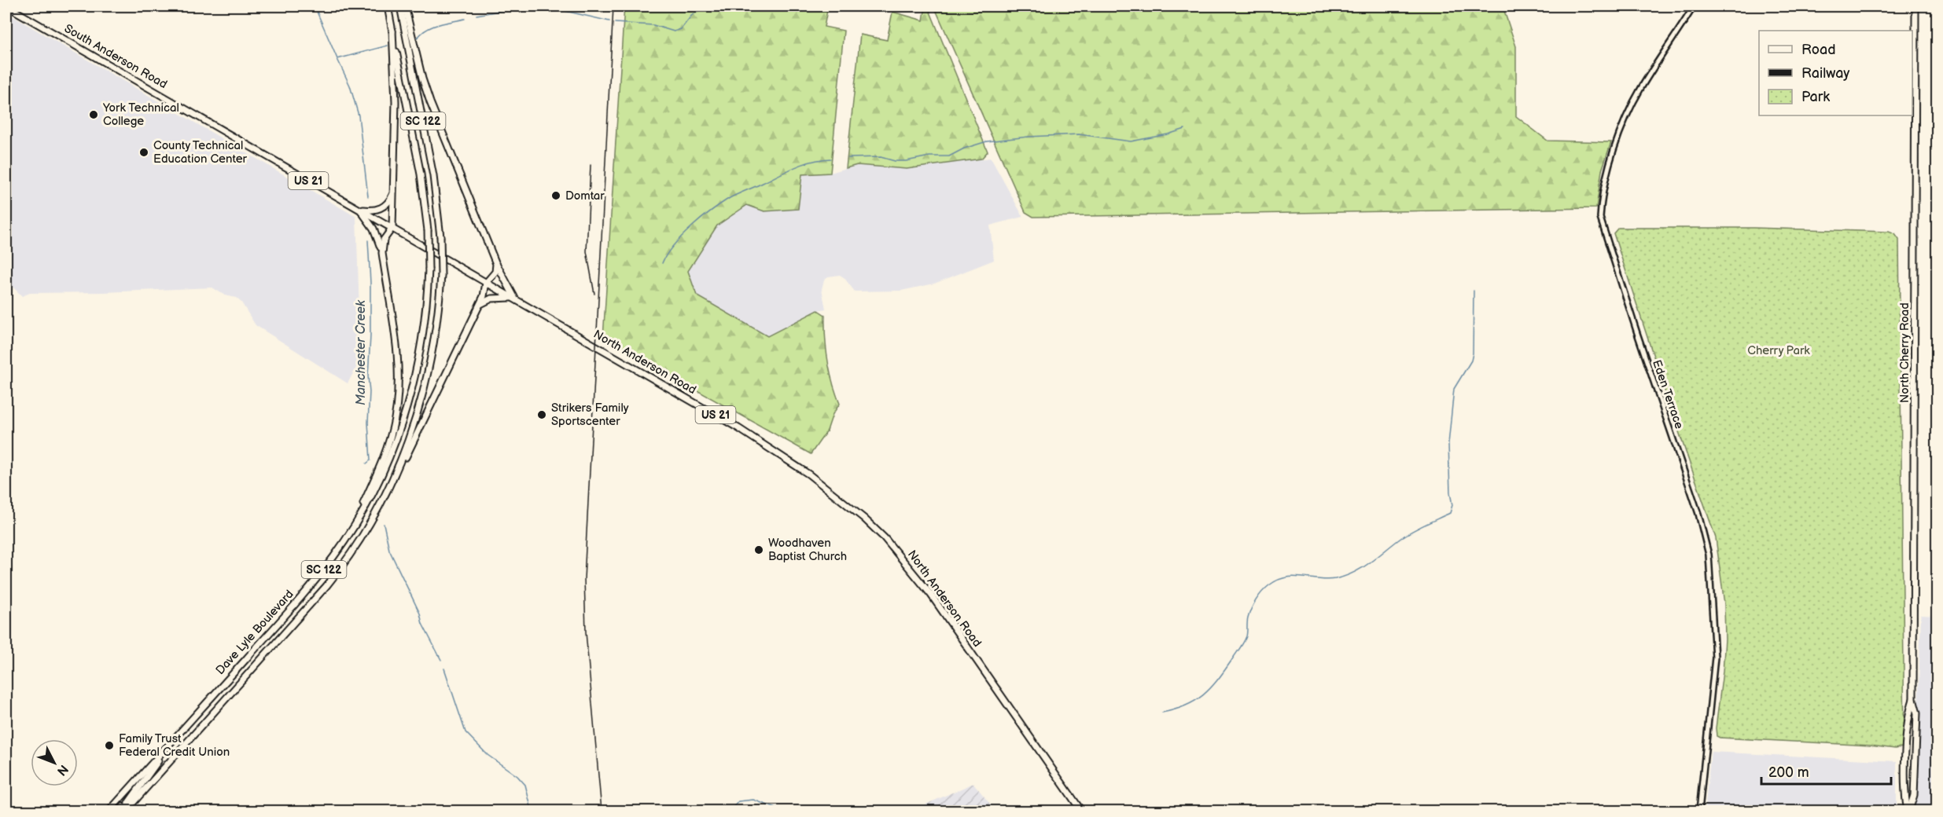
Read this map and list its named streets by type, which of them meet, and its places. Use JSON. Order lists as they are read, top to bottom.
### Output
{
  "streets": {
    "main road": [
      "South Anderson Road",
      "SC 122",
      "US 21",
      "North Cherry Road",
      "North Anderson Road",
      "Dave Lyle Boulevard"
    ],
    "street": ["Eden Terrace"]
  },
  "crossings": [
    ["South Anderson Road", "North Anderson Road"]
  ],
  "water": ["Manchester Creek"],
  "parks": ["Cherry Park"],
  "places": [
    "York Technical College",
    "County Technical Education Center",
    "Domtar",
    "Strikers Family Sportscenter",
    "Woodhaven Baptist Church",
    "Family Trust Federal Credit Union"
  ],
  "legend": ["Road", "Railway", "Park"],
  "scale_bar": "200 m",
  "north": "bottom right"
}
